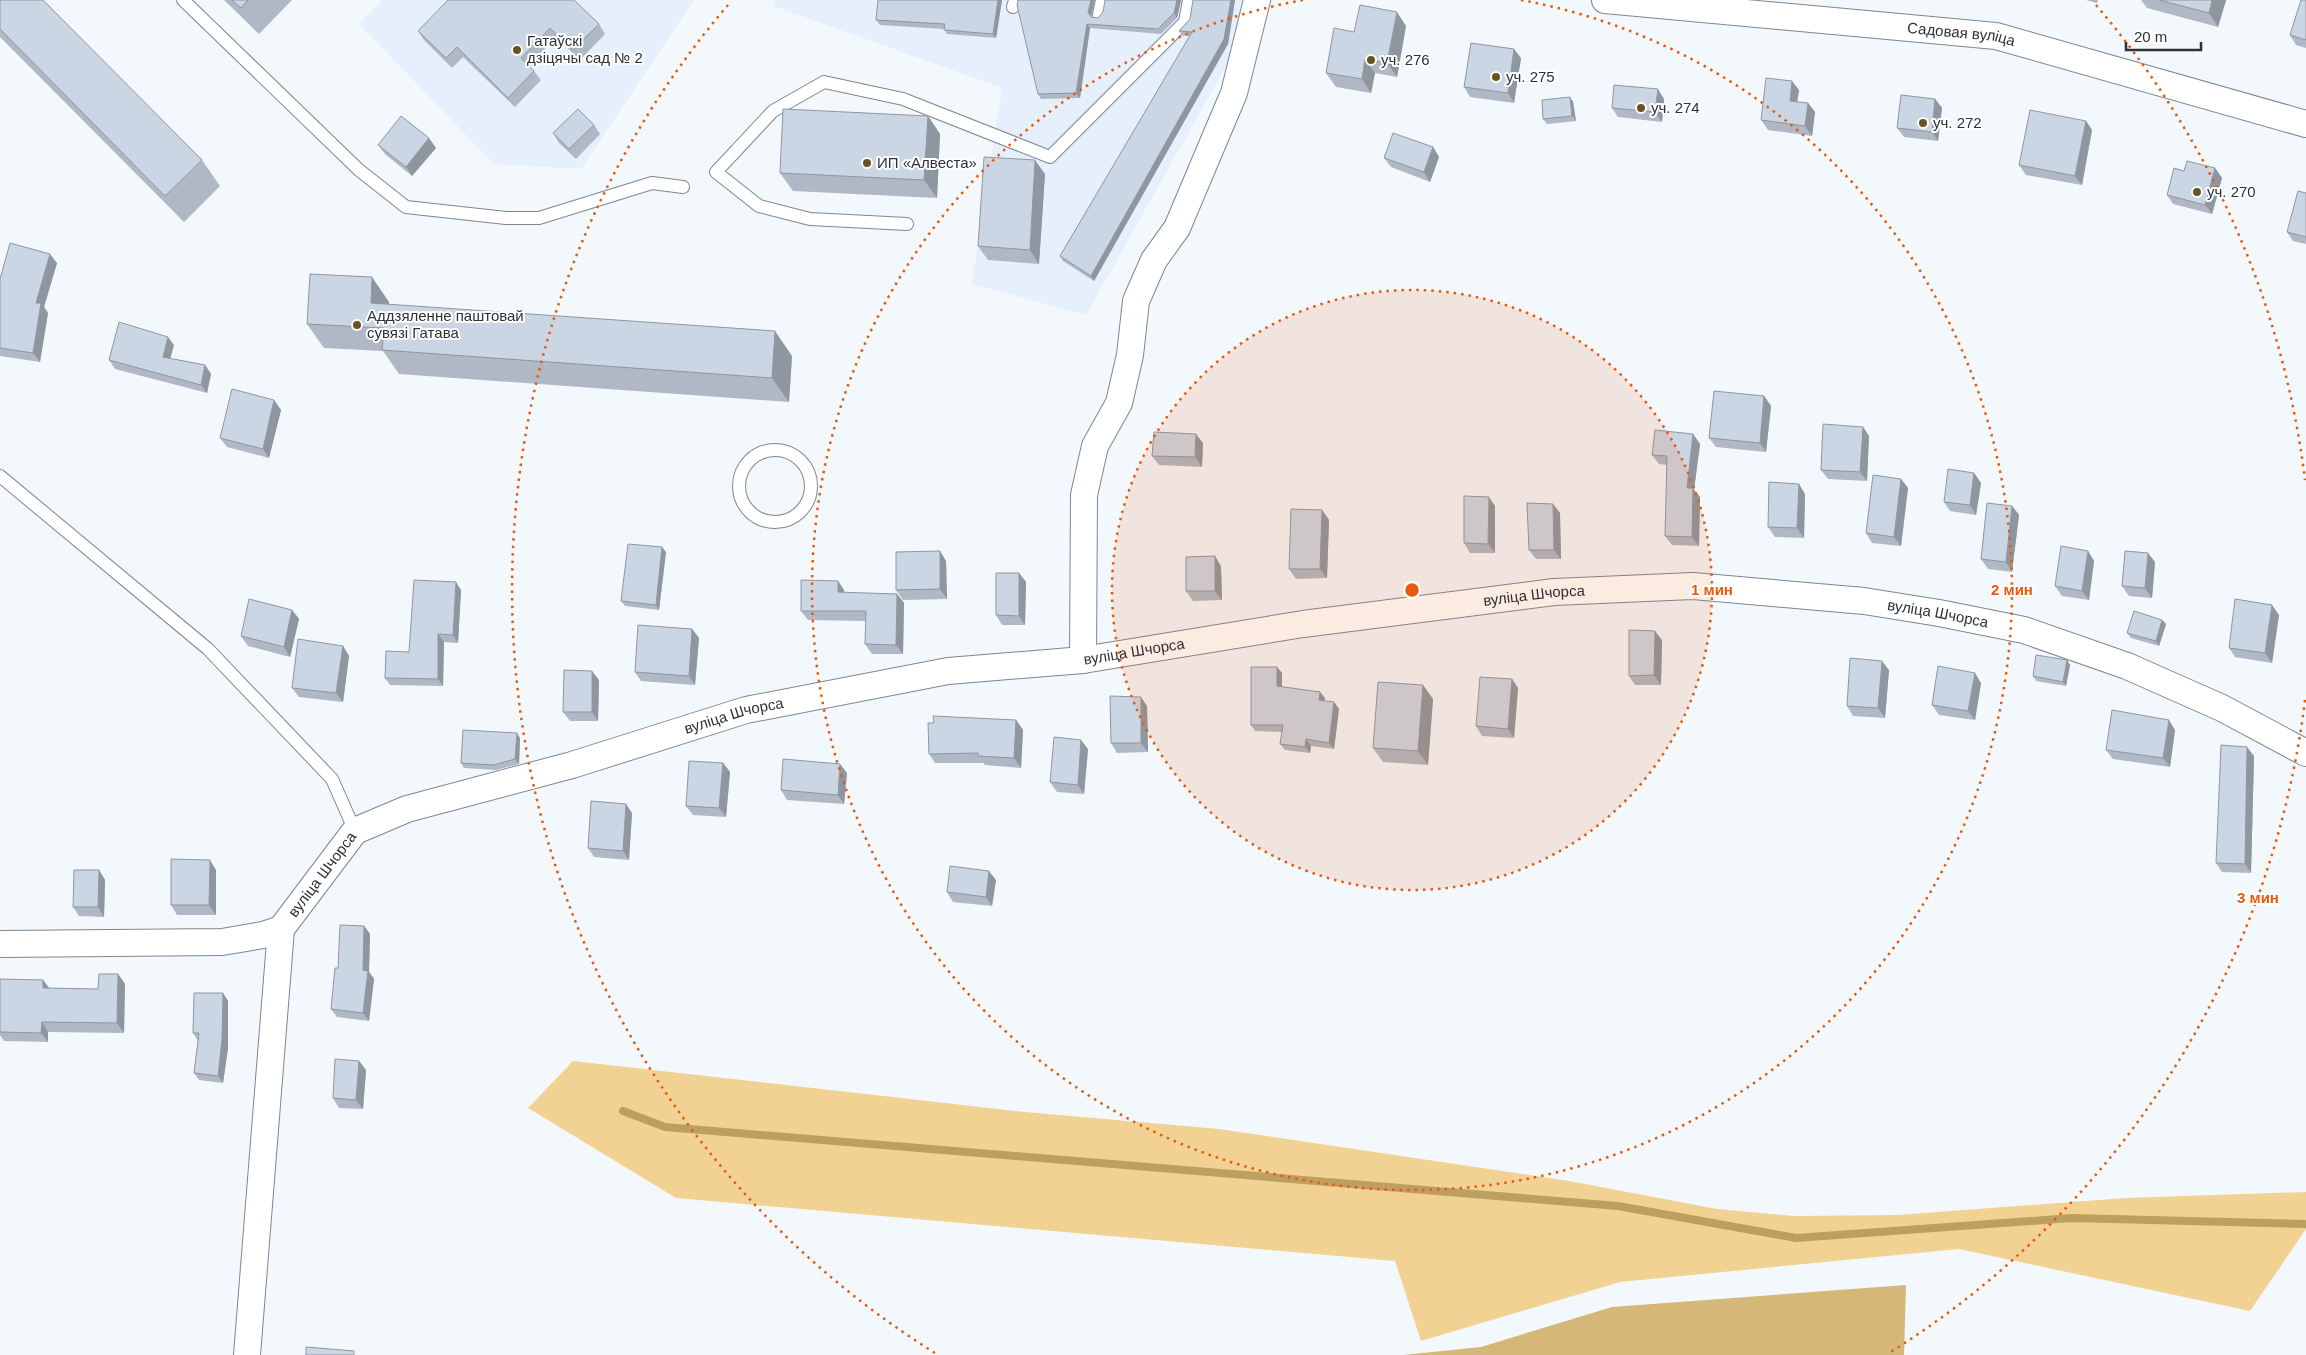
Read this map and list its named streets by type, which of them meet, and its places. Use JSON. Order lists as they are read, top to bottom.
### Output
{
  "streets": {
    "street": ["Садовая вуліца", "вуліца Шчорса"]
  },
  "places": [
    "Гатаўскі дзіцячы сад № 2",
    "уч. 276",
    "уч. 275",
    "уч. 274",
    "уч. 272",
    "ИП «Алвеста»",
    "уч. 270",
    "Аддзяленне паштовай сувязі Гатава"
  ],
  "scale_bar": "20 m",
  "rings": ["1 мин", "2 мин", "3 мин"]
}
